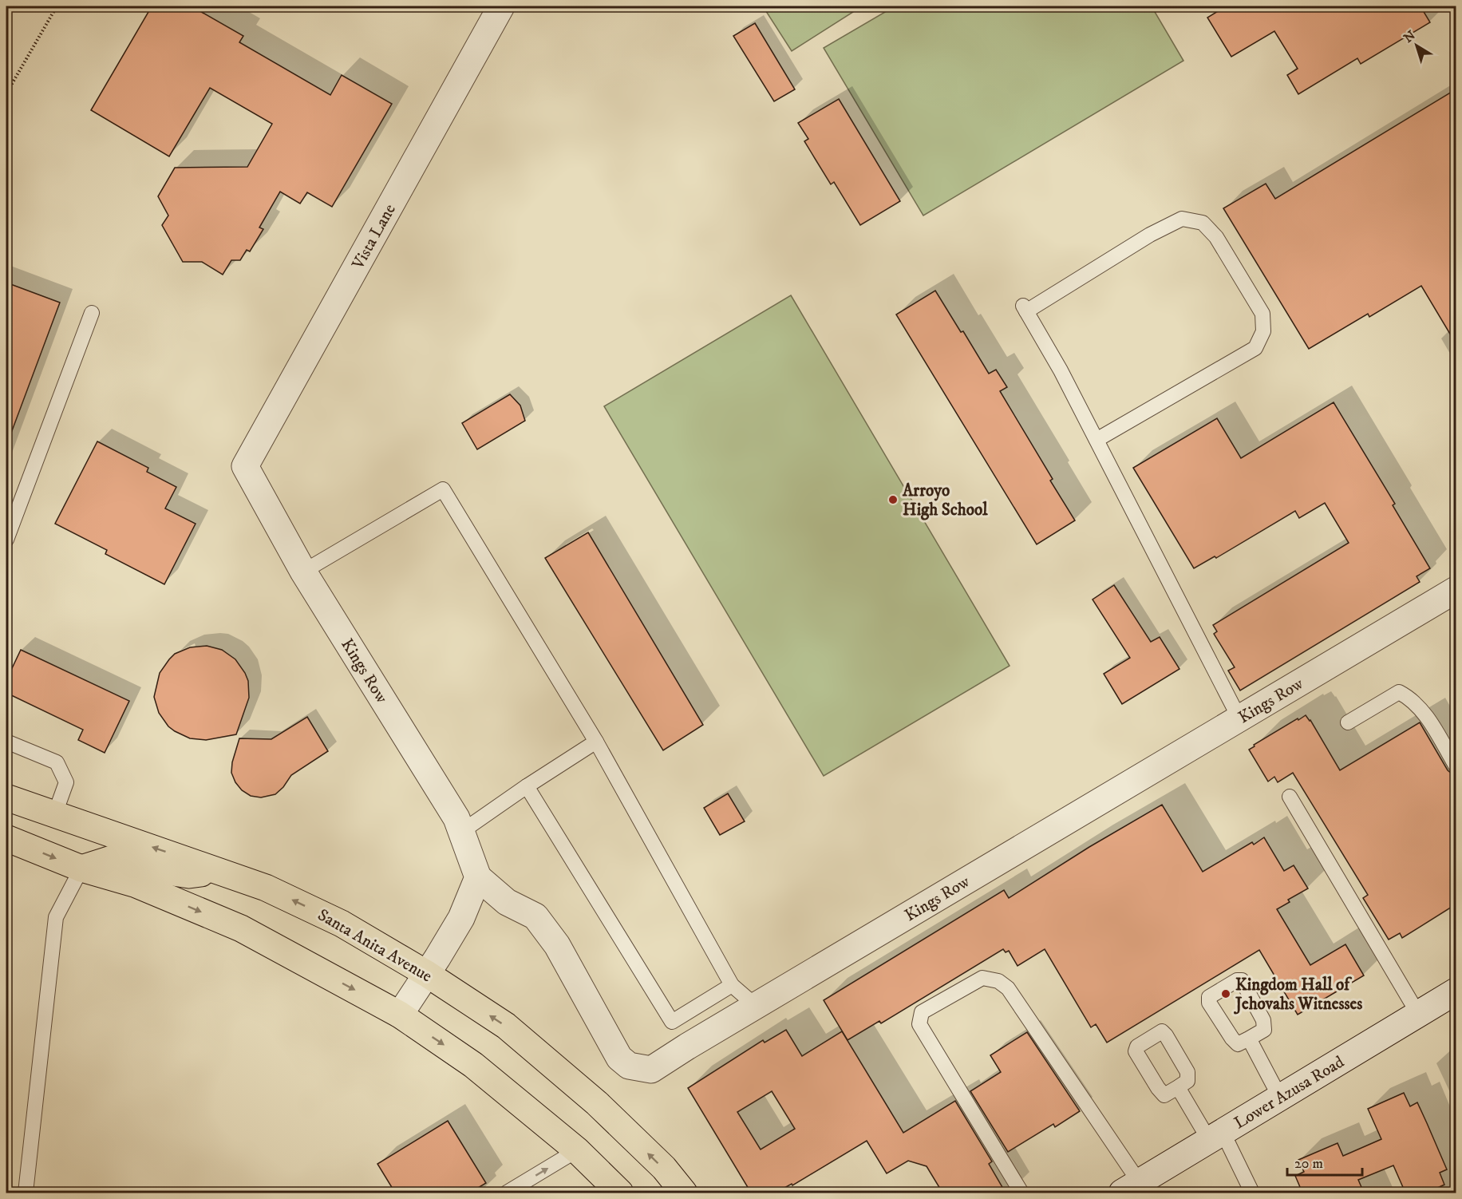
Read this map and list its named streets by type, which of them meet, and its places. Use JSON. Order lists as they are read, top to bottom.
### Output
{
  "streets": {
    "main road": ["Santa Anita Avenue"],
    "street": ["Vista Lane", "Kings Row", "Lower Azusa Road"]
  },
  "crossings": [
    ["Vista Lane", "Kings Row"]
  ],
  "places": ["Arroyo High School", "Kingdom Hall of Jehovahs Witnesses"],
  "scale_bar": "20 m",
  "north": "top left"
}
